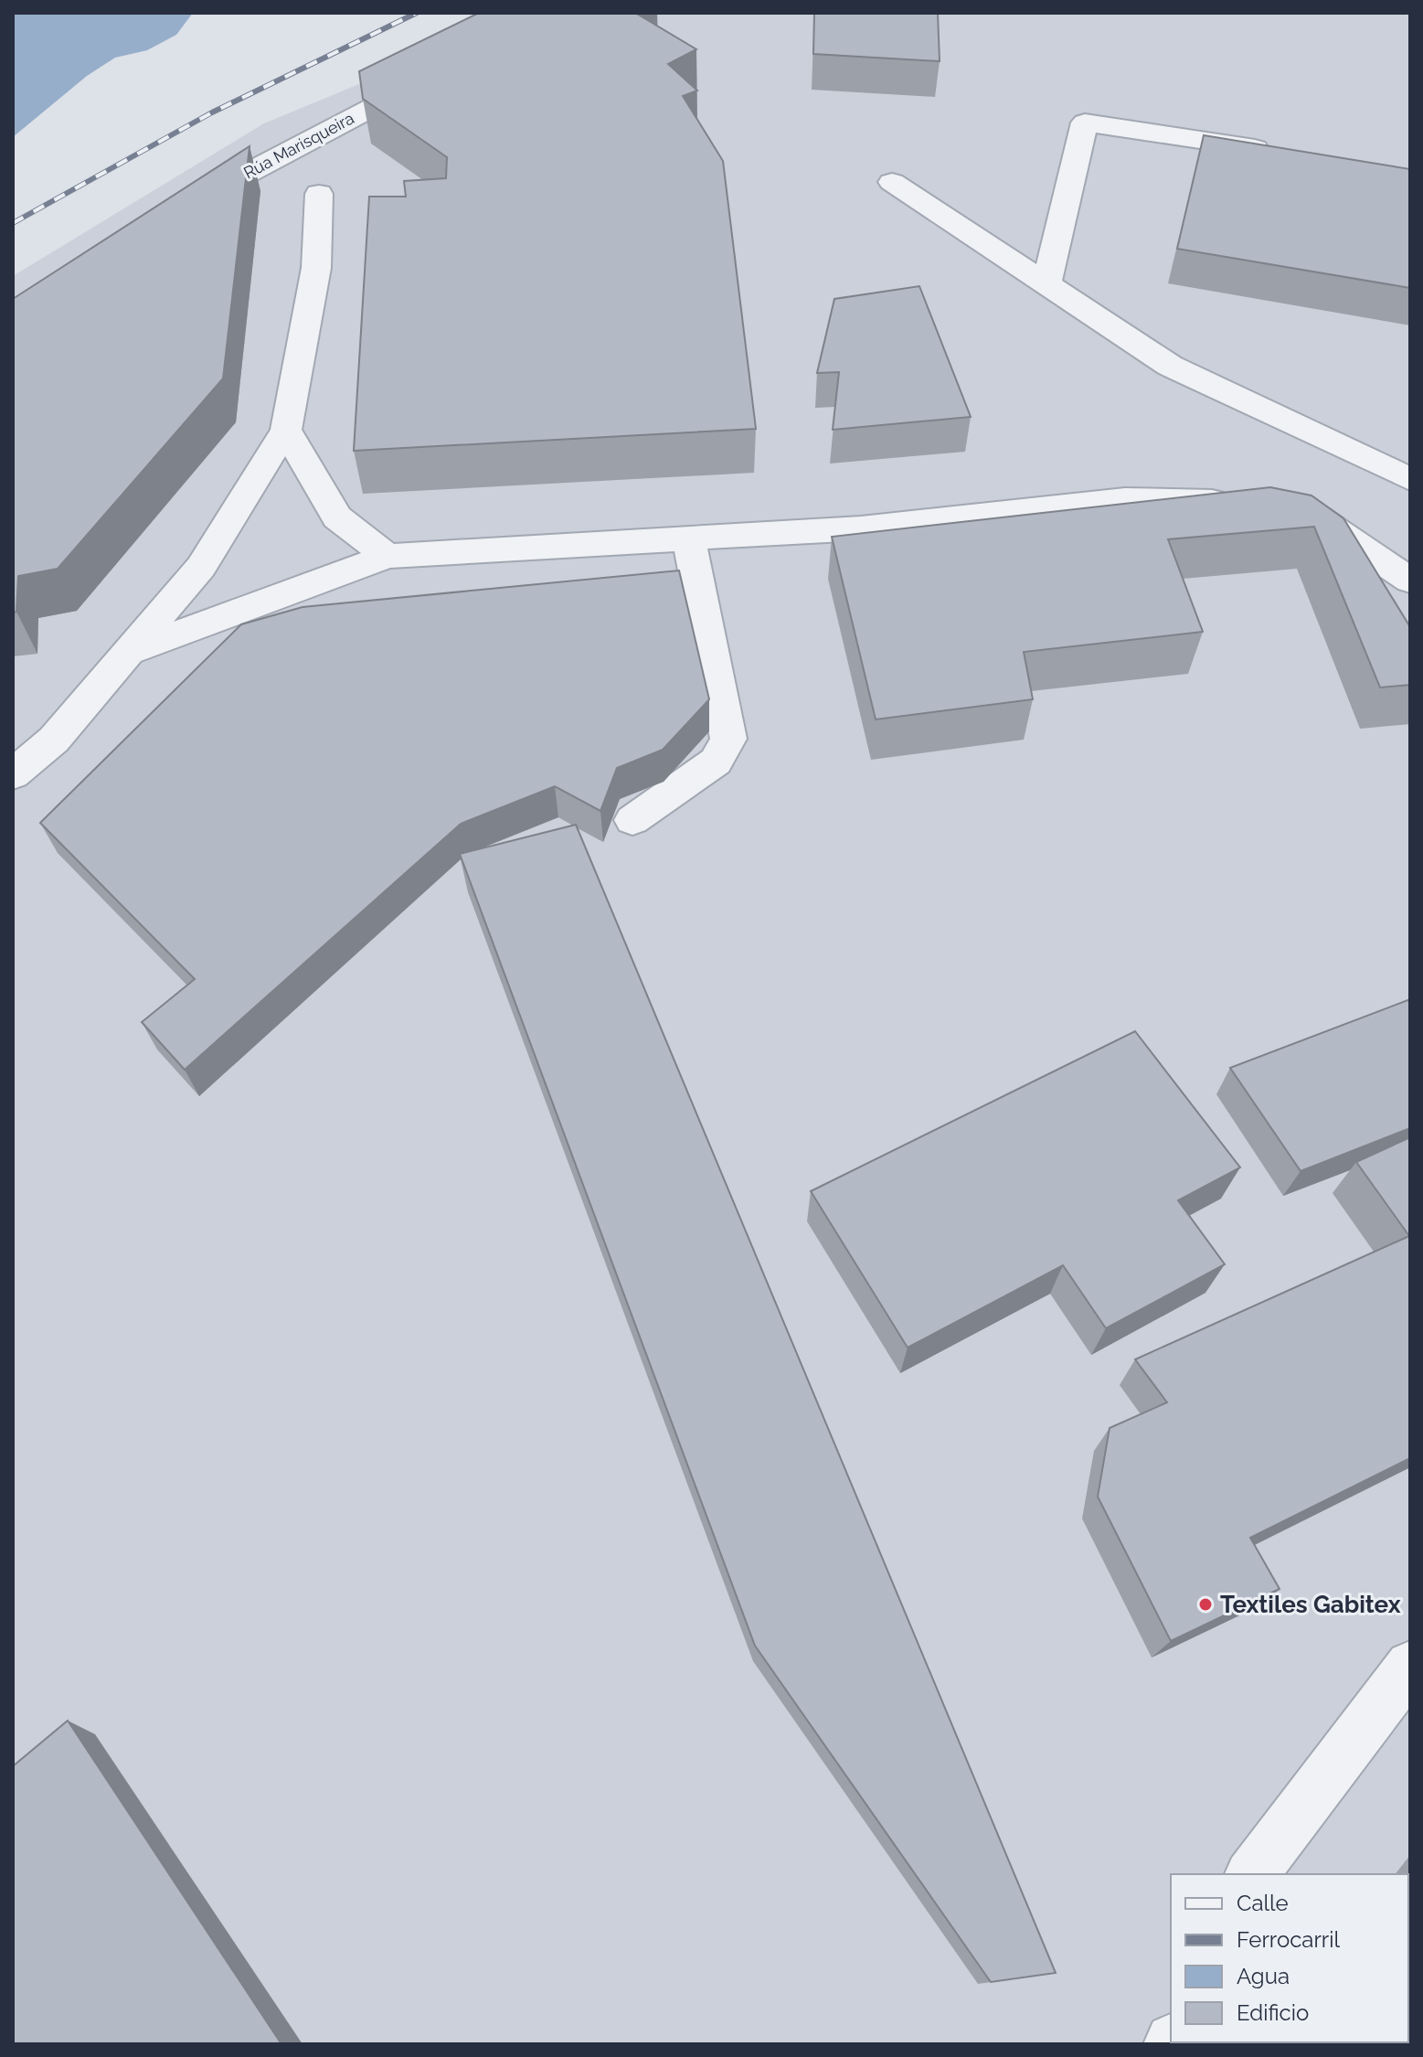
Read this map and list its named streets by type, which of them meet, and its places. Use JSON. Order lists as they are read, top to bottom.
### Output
{
  "streets": {
    "lane": ["Rúa Marisqueira"]
  },
  "places": ["Textiles Gabitex"],
  "legend": [
    "Calle",
    "Ferrocarril",
    "Agua",
    "Edificio"
  ]
}
